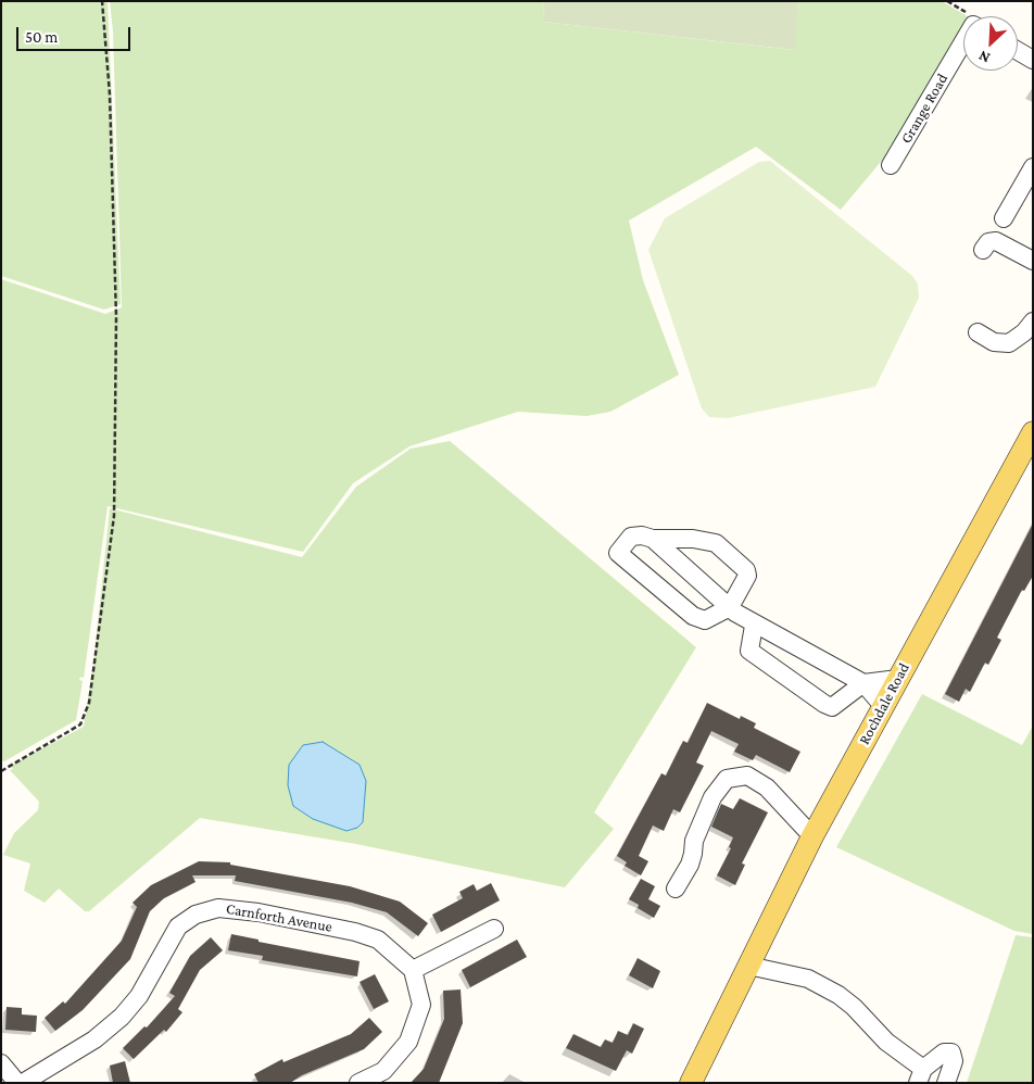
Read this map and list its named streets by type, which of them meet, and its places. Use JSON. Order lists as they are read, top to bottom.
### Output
{
  "streets": {
    "main road": ["Rochdale Road"],
    "street": ["Grange Road", "Carnforth Avenue"]
  },
  "scale_bar": "50 m",
  "north": "bottom left"
}
